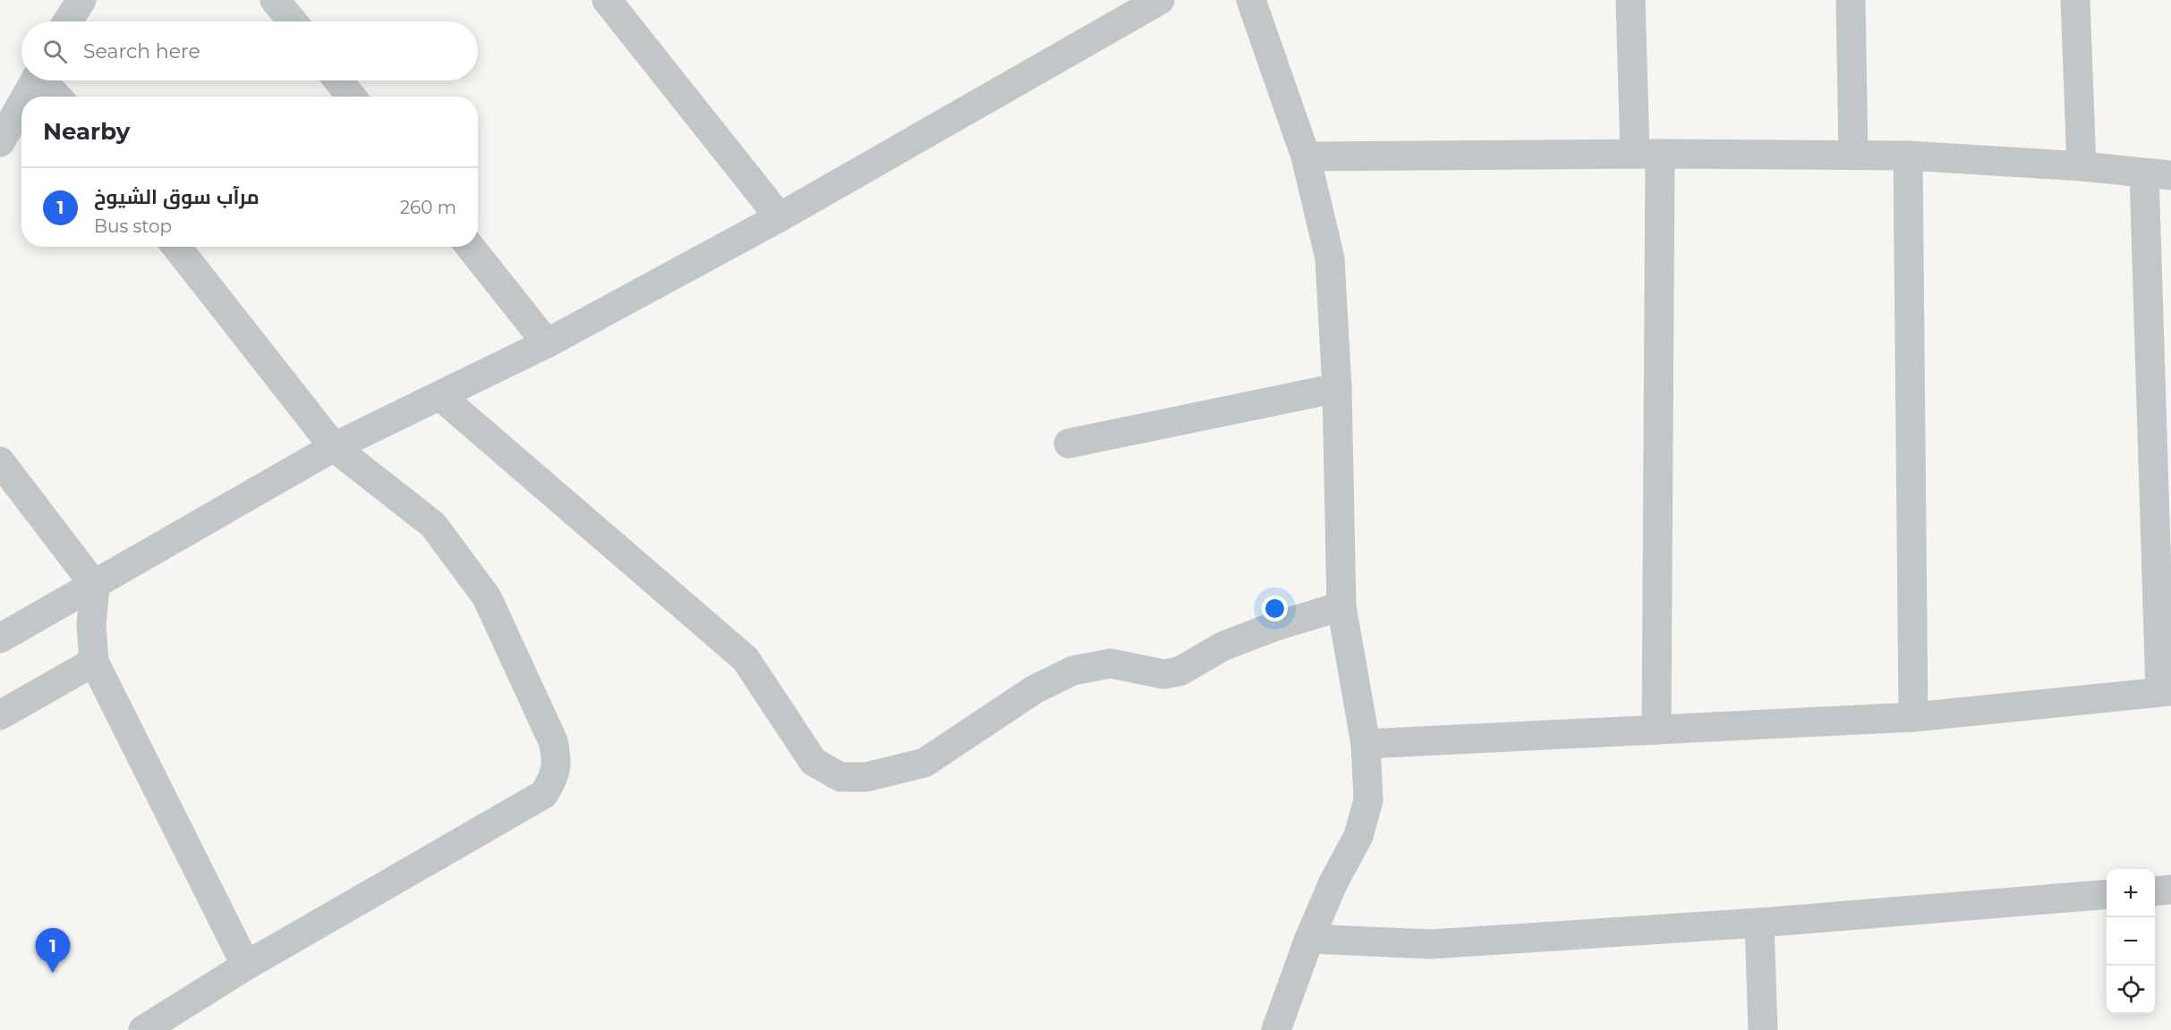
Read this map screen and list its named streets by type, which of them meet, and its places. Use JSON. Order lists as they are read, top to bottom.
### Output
{
  "page": {
    "search": "Search here",
    "heading": "Nearby",
    "list": [
      {
        "mark": "1",
        "name": "مرآب سوق الشيوخ",
        "note": "Bus stop",
        "value": "260 m"
      }
    ],
    "map_buttons": ["+", "−"],
    "pins": "1"
  }
}
